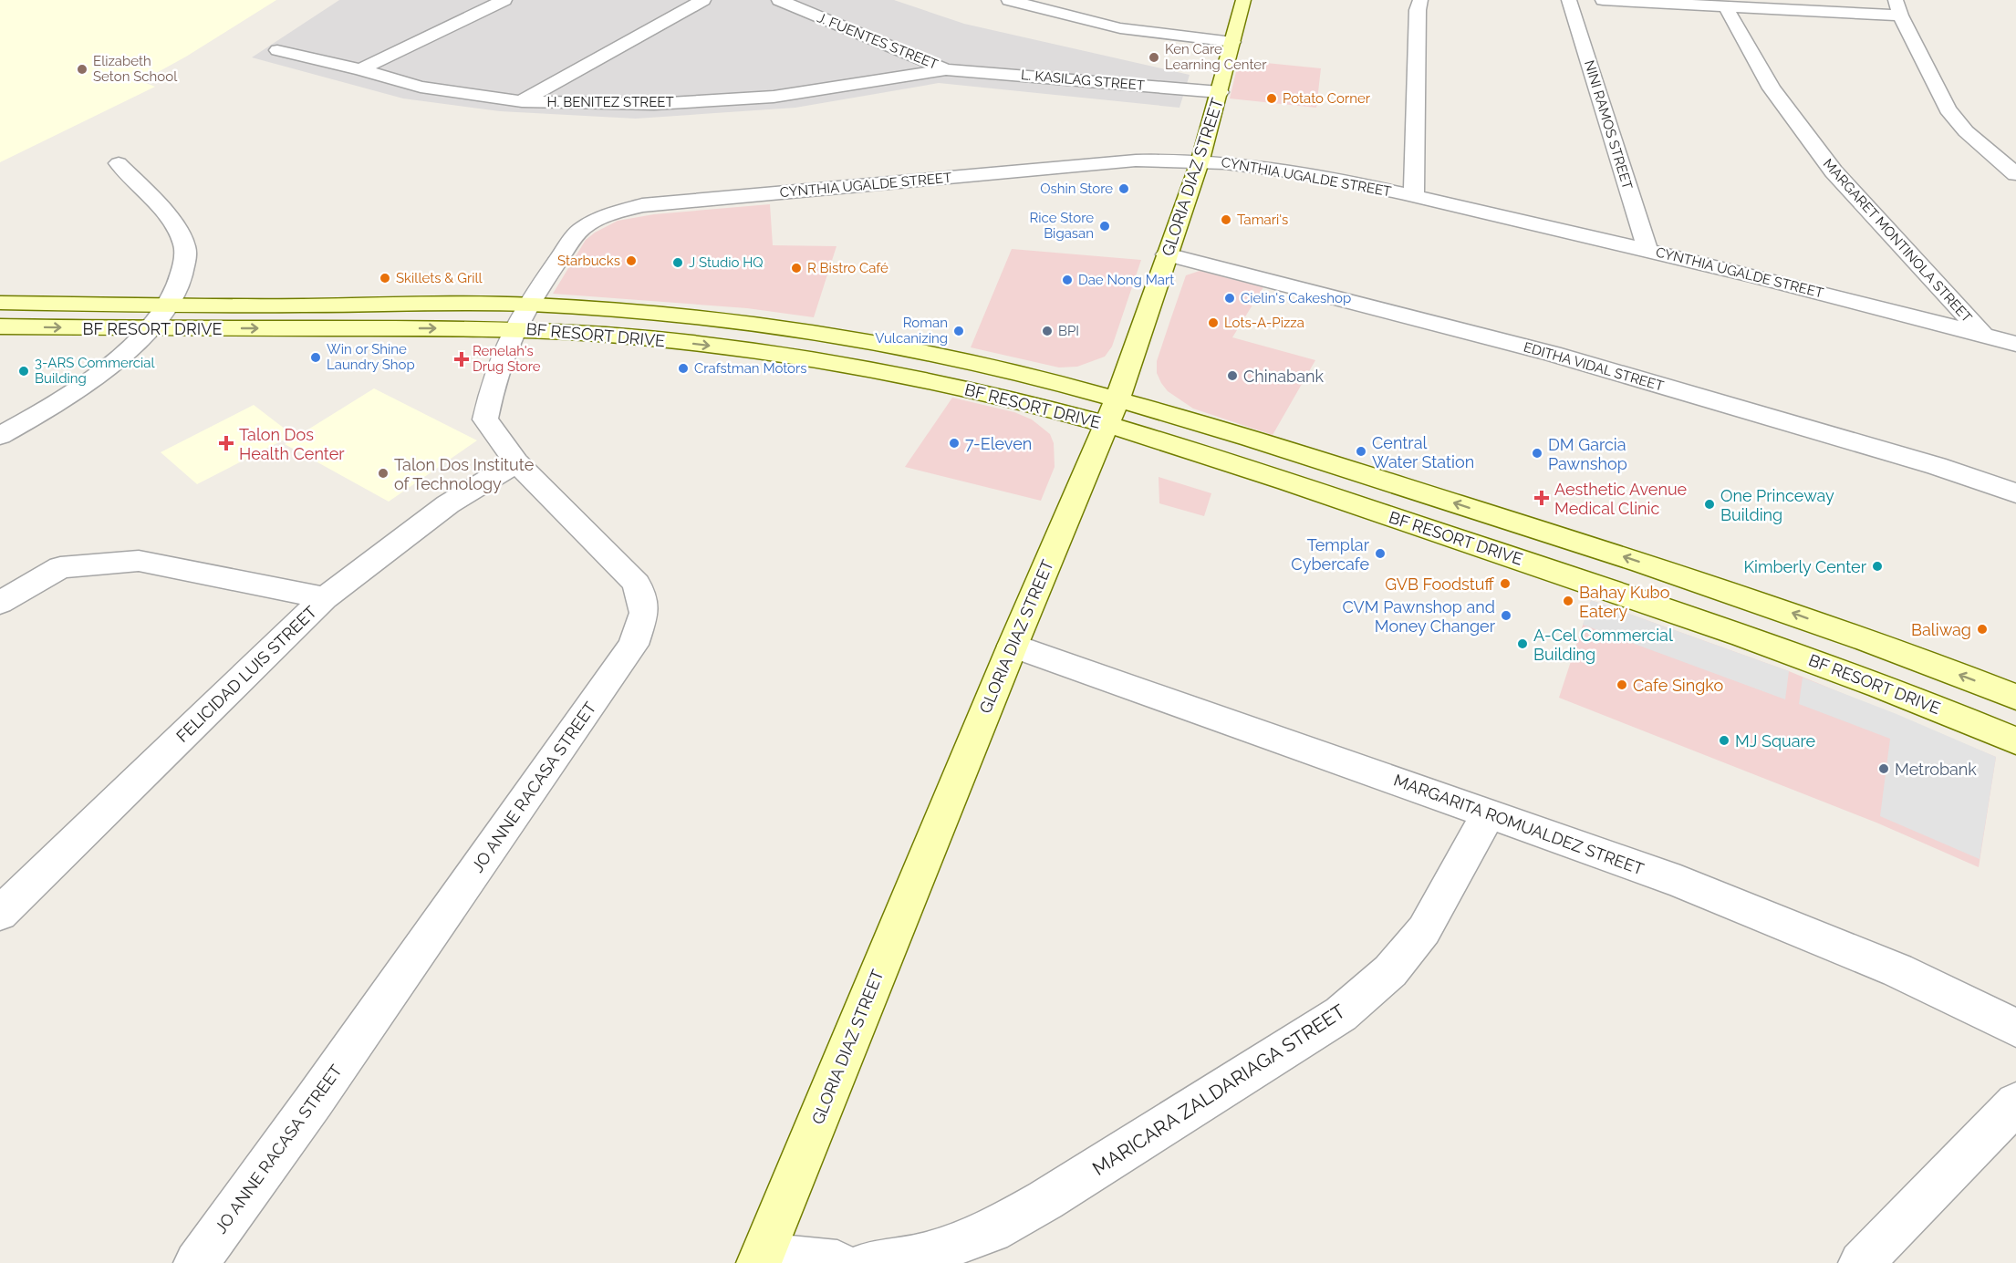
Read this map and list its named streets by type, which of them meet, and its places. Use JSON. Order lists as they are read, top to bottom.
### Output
{
  "streets": {
    "main road": ["GLORIA DIAZ STREET", "BF RESORT DRIVE"],
    "street": [
      "J. FUENTES STREET",
      "L. KASILAG STREET",
      "H. BENITEZ STREET",
      "NINI RAMOS STREET",
      "CYNTHIA UGALDE STREET",
      "MARGARET MONTINOLA STREET",
      "EDITHA VIDAL STREET",
      "FELICIDAD LUIS STREET",
      "JO ANNE RACASA STREET",
      "MARGARITA ROMUALDEZ STREET",
      "MARICARA ZALDARIAGA STREET"
    ]
  },
  "crossings": [
    ["J. FUENTES STREET", "L. KASILAG STREET"],
    ["J. FUENTES STREET", "H. BENITEZ STREET"],
    ["L. KASILAG STREET", "H. BENITEZ STREET"],
    ["L. KASILAG STREET", "GLORIA DIAZ STREET"],
    ["NINI RAMOS STREET", "CYNTHIA UGALDE STREET"],
    ["GLORIA DIAZ STREET", "CYNTHIA UGALDE STREET"],
    ["GLORIA DIAZ STREET", "BF RESORT DRIVE"],
    ["GLORIA DIAZ STREET", "EDITHA VIDAL STREET"],
    ["GLORIA DIAZ STREET", "MARGARITA ROMUALDEZ STREET"],
    ["CYNTHIA UGALDE STREET", "MARGARET MONTINOLA STREET"],
    ["CYNTHIA UGALDE STREET", "BF RESORT DRIVE"],
    ["CYNTHIA UGALDE STREET", "JO ANNE RACASA STREET"],
    ["BF RESORT DRIVE", "JO ANNE RACASA STREET"],
    ["FELICIDAD LUIS STREET", "JO ANNE RACASA STREET"],
    ["MARGARITA ROMUALDEZ STREET", "MARICARA ZALDARIAGA STREET"]
  ],
  "places": {
    "other": [
      "Ken Care Learning Center",
      "Elizabeth Seton School",
      "Potato Corner",
      "Oshin Store",
      "Tamari's",
      "Rice Store Bigasan",
      "Starbucks",
      "J Studio HQ",
      "R Bistro Café",
      "Skillets & Grill",
      "Dae Nong Mart",
      "Cielin's Cakeshop",
      "Lots-A-Pizza",
      "Roman Vulcanizing",
      "BPI",
      "Win or Shine Laundry Shop",
      "Crafstman Motors",
      "3-ARS Commercial Building",
      "Chinabank",
      "7-Eleven",
      "Central Water Station",
      "DM Garcia Pawnshop",
      "Talon Dos Institute of Technology",
      "One Princeway Building",
      "Templar Cybercafe",
      "Kimberly Center",
      "GVB Foodstuff",
      "Bahay Kubo Eatery",
      "CVM Pawnshop and Money Changer",
      "Baliwag",
      "A-Cel Commercial Building",
      "Cafe Singko",
      "MJ Square",
      "Metrobank"
    ],
    "health": ["Renelah's Drug Store", "Talon Dos Health Center", "Aesthetic Avenue Medical Clinic"]
  }
}
